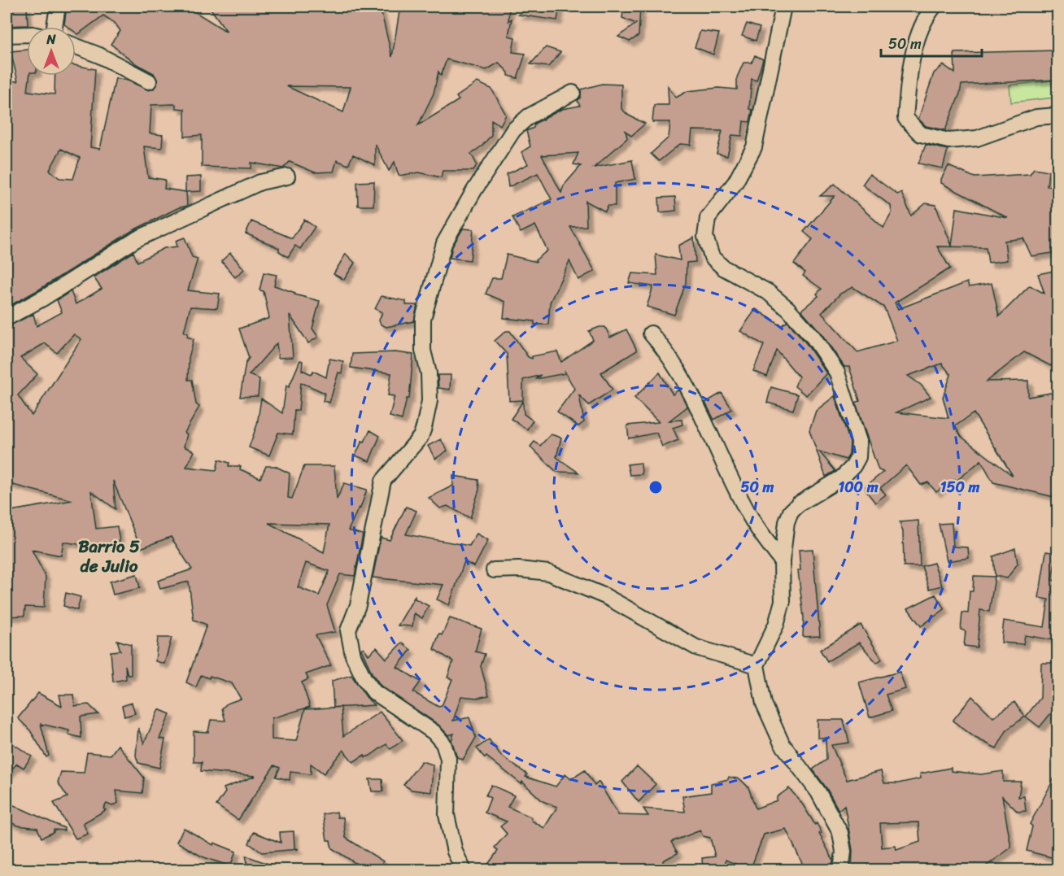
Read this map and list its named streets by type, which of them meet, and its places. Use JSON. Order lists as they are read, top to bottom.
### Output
{
  "districts": ["Barrio 5 de Julio"],
  "scale_bar": "50 m",
  "north": "top",
  "rings": ["50 m", "100 m", "150 m"]
}
